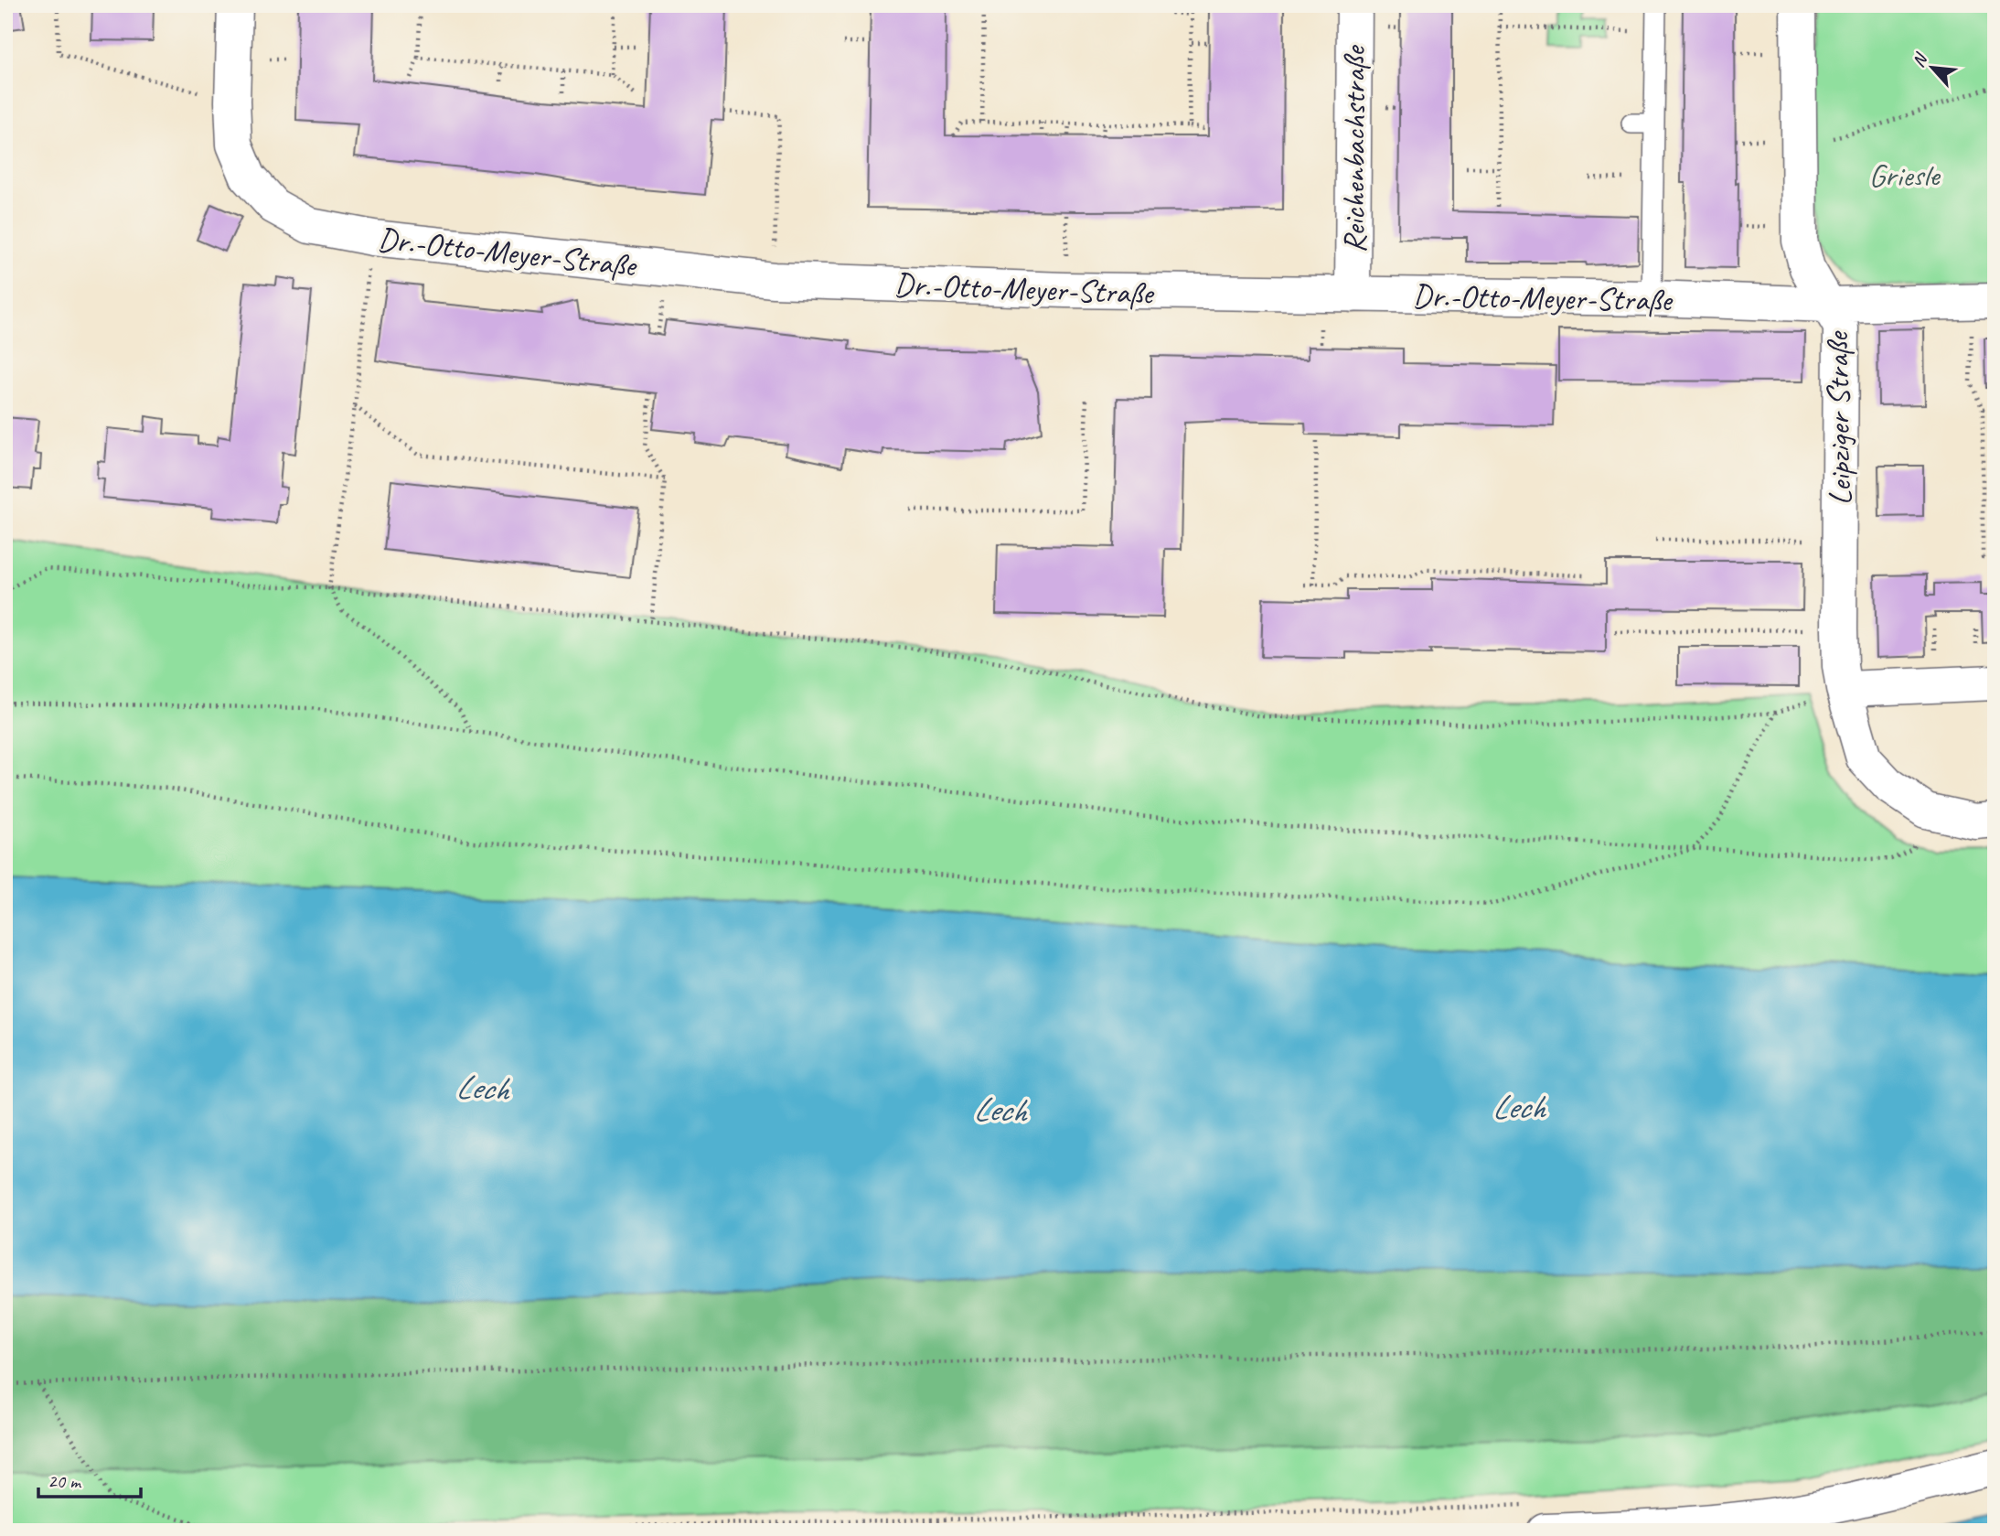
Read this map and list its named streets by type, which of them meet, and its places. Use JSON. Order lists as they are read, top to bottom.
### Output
{
  "streets": {
    "street": ["Reichenbachstraße", "Dr.-Otto-Meyer-Straße", "Leipziger Straße"]
  },
  "crossings": [
    ["Reichenbachstraße", "Dr.-Otto-Meyer-Straße"],
    ["Dr.-Otto-Meyer-Straße", "Leipziger Straße"]
  ],
  "water": ["Lech"],
  "parks": ["Griesle"],
  "scale_bar": "20 m",
  "north": "top left"
}
